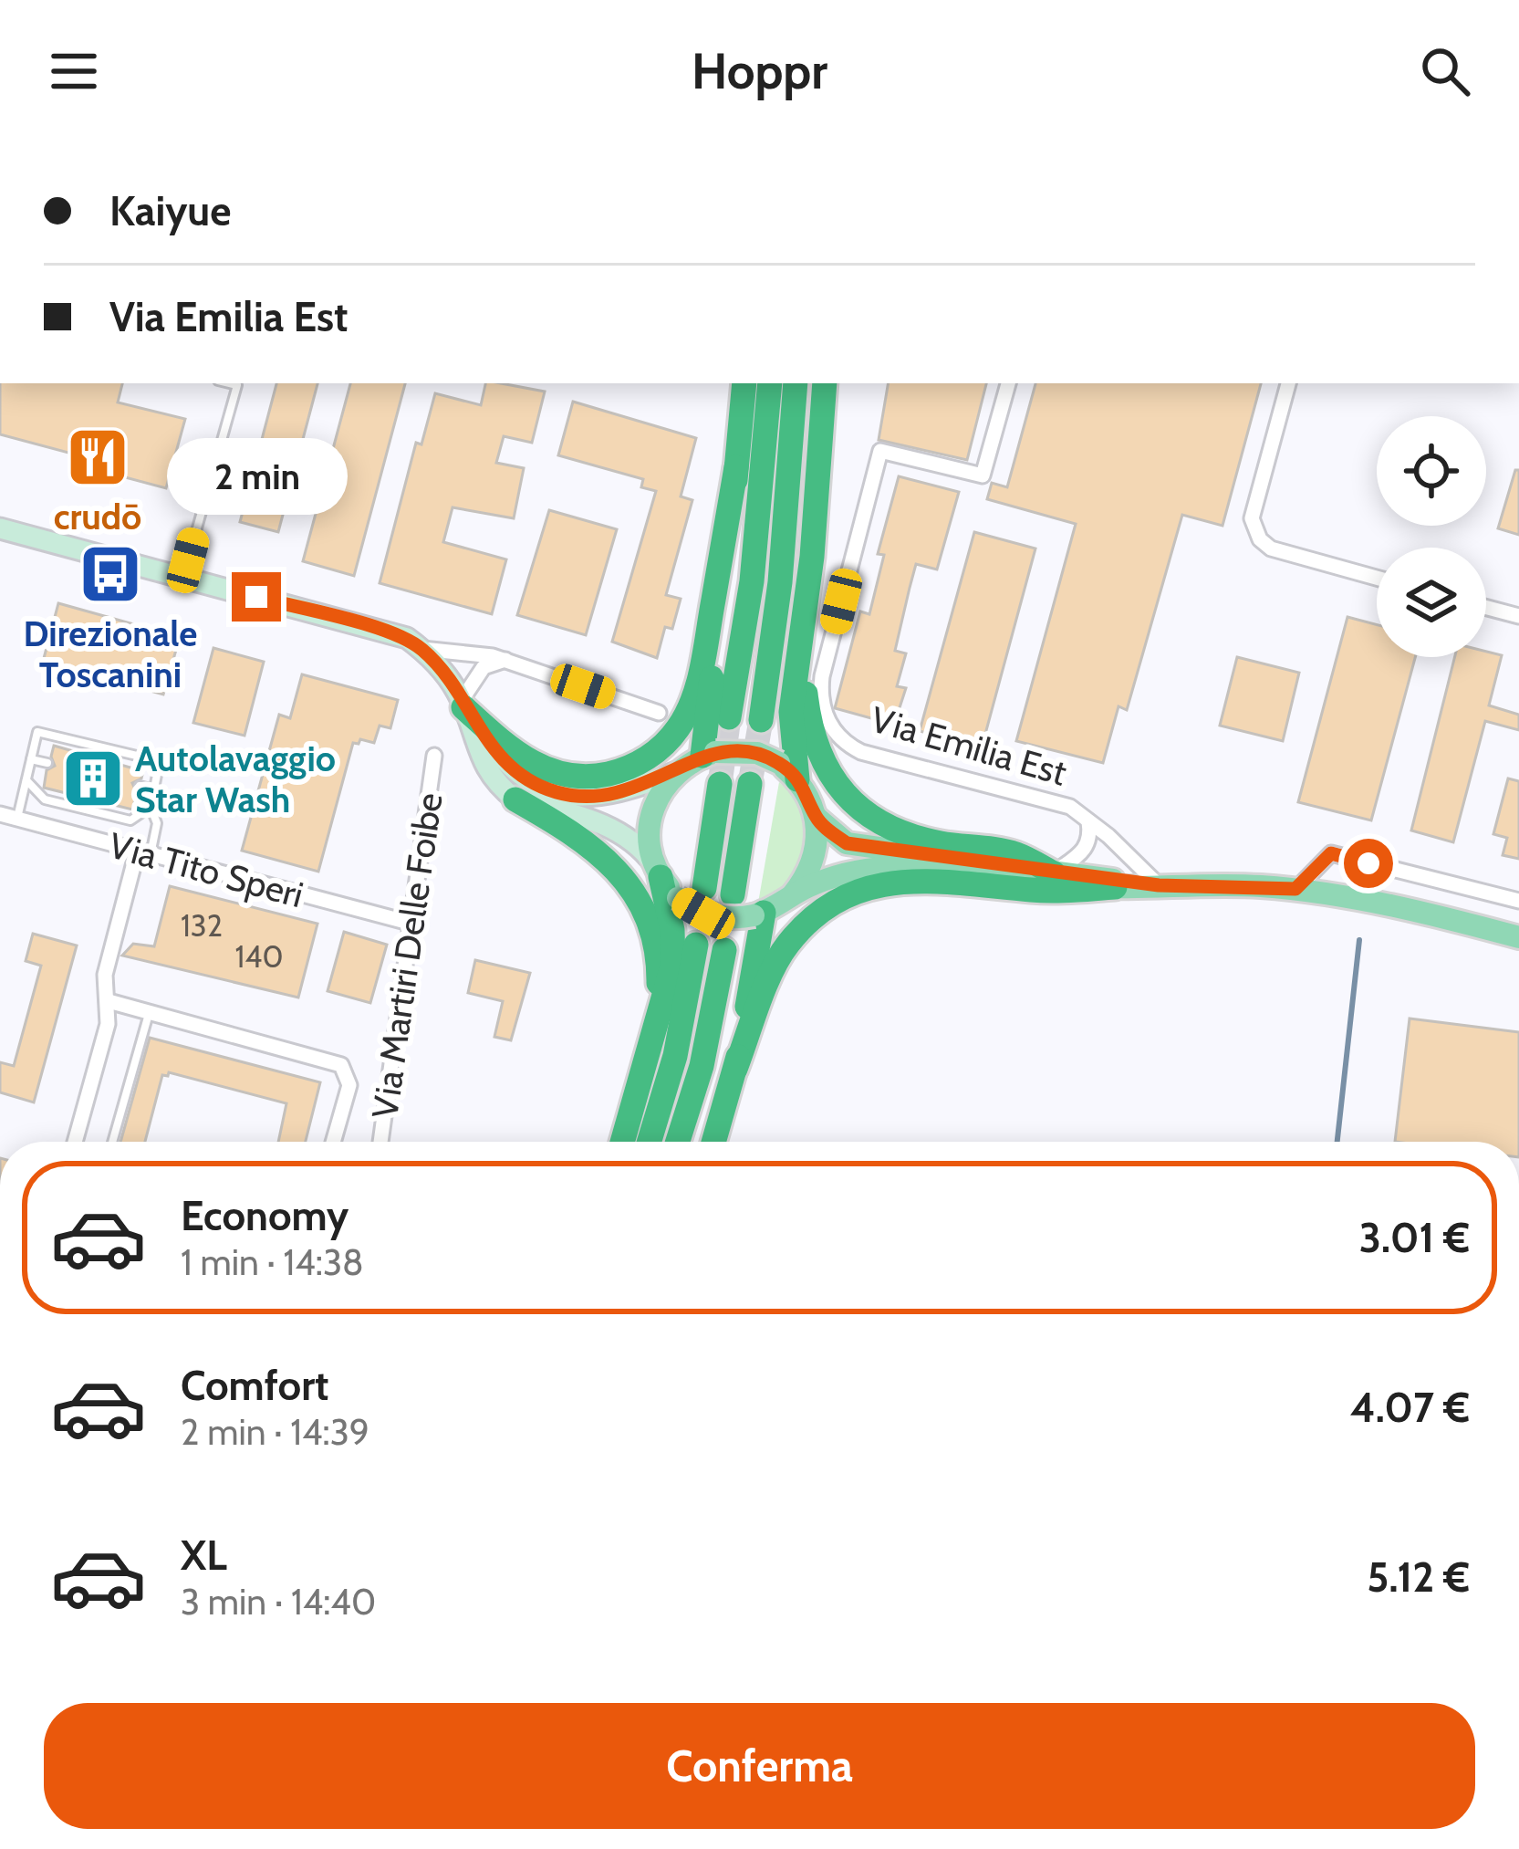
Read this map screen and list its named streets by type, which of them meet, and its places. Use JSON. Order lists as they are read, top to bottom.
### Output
{
  "streets": {
    "street": ["Via Emilia Est", "Via Tito Speri", "Via Martiri Delle Foibe"]
  },
  "crossings": [
    ["Via Tito Speri", "Via Martiri Delle Foibe"]
  ],
  "places": {
    "restaurant": ["crudō"],
    "bus stop": ["Direzionale Toscanini"],
    "building": ["Autolavaggio Star Wash"]
  },
  "house_numbers": ["132", "140"],
  "page": {
    "header": "Hoppr",
    "banner": ["Kaiyue", "Via Emilia Est"],
    "bubble": "2 min",
    "list": [
      {
        "name": "Economy",
        "note": "1 min · 14:38",
        "value": "3.01 €"
      },
      {
        "name": "Comfort",
        "note": "2 min · 14:39",
        "value": "4.07 €"
      },
      {
        "name": "XL",
        "note": "3 min · 14:40",
        "value": "5.12 €"
      }
    ],
    "buttons": "Conferma"
  }
}
